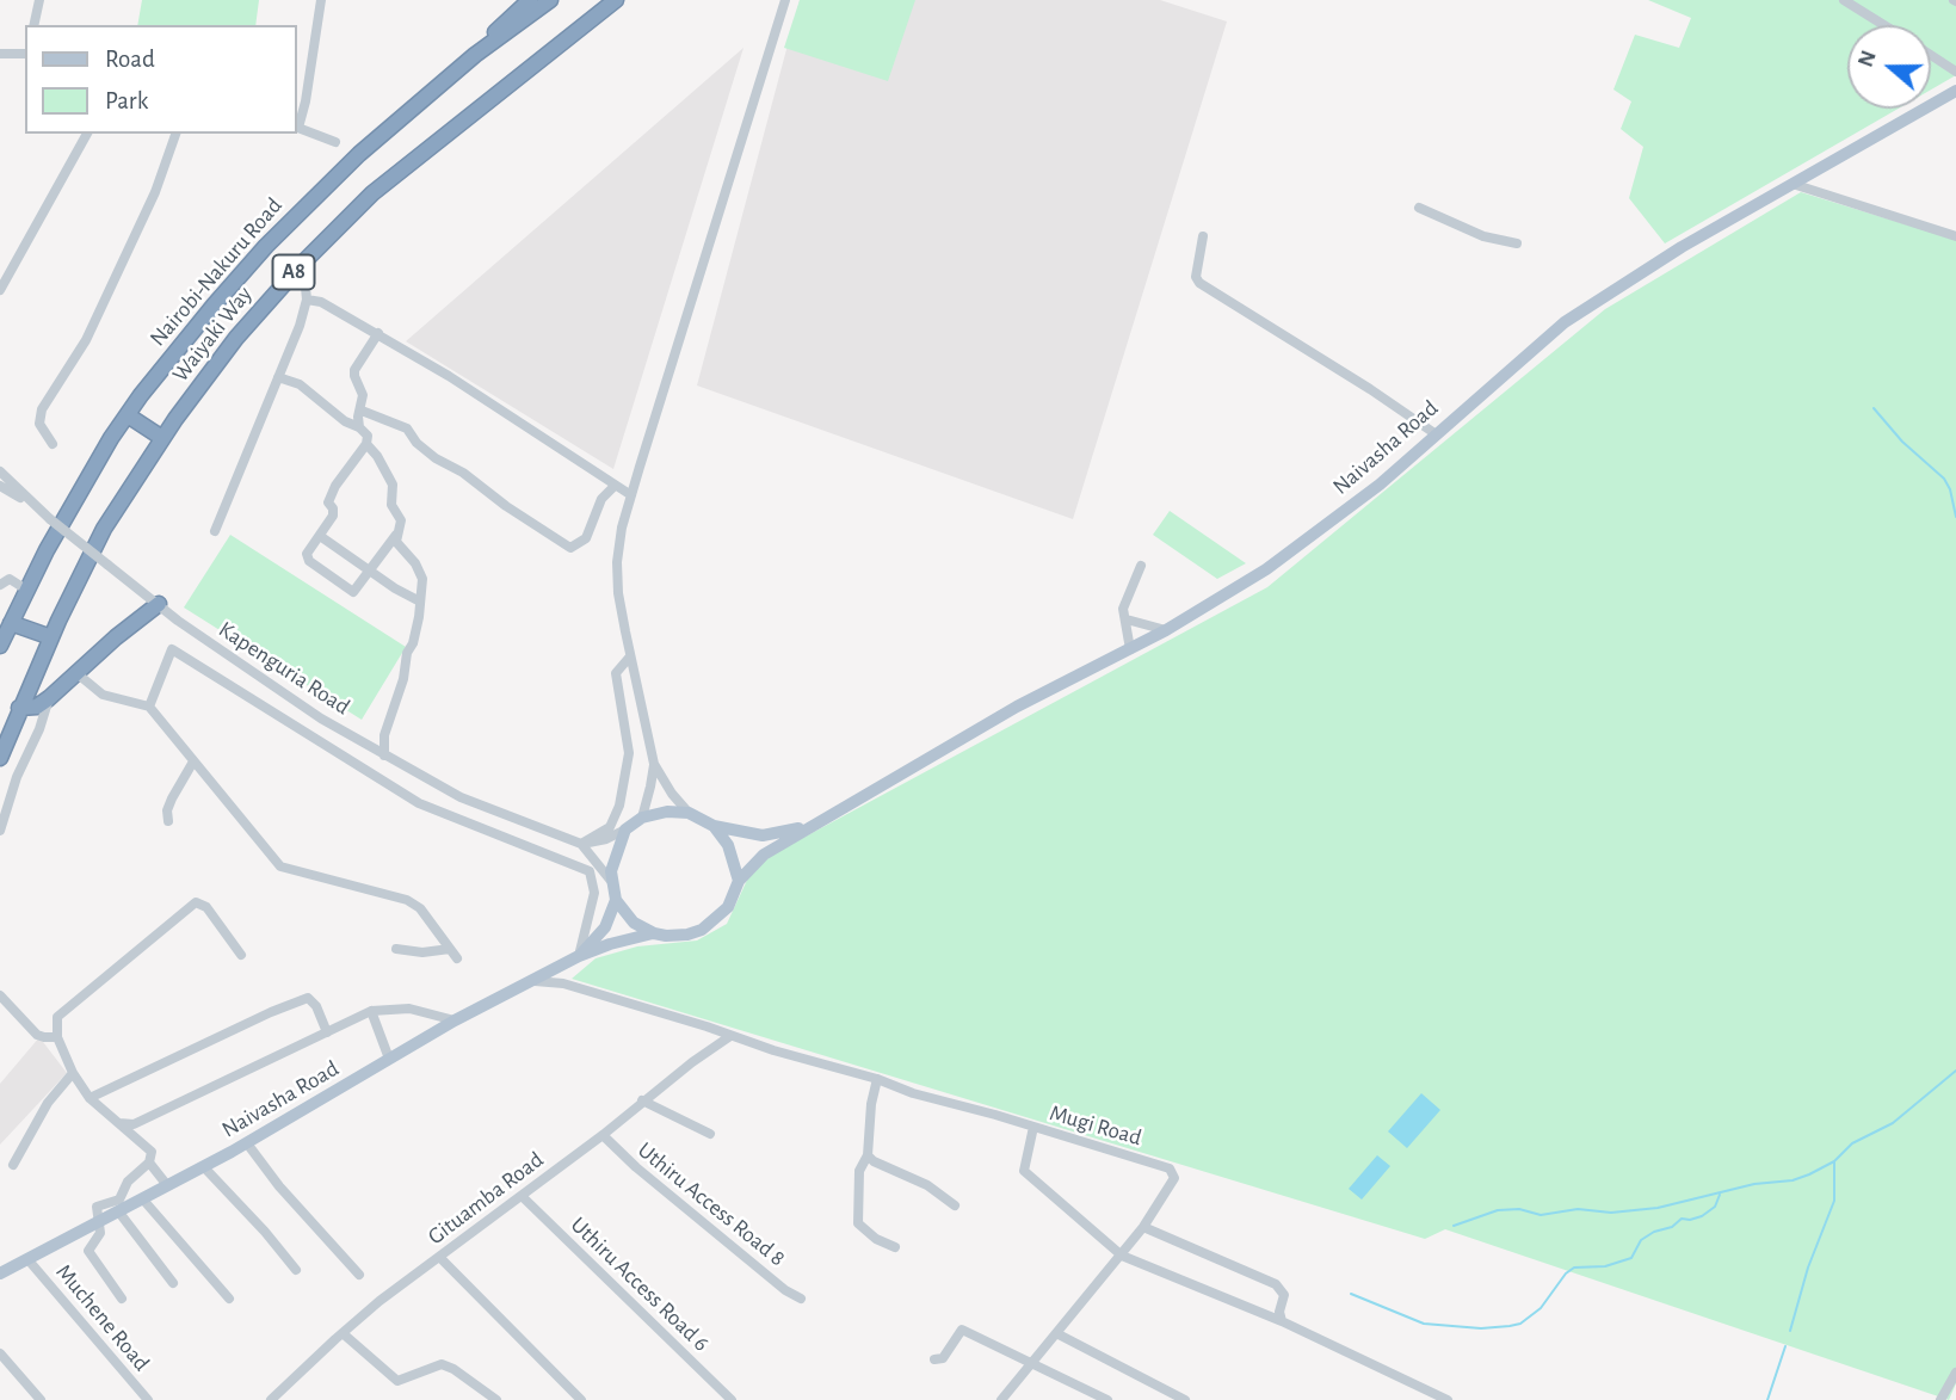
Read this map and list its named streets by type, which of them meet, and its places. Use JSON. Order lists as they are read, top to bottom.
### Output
{
  "streets": {
    "highway": ["Nairobi-Nakuru Road", "A8", "Waiyaki Way"],
    "main road": ["Naivasha Road"],
    "street": [
      "Kapenguria Road",
      "Mugi Road",
      "Gituamba Road",
      "Uthiru Access Road 8",
      "Uthiru Access Road 6",
      "Muchene Road"
    ]
  },
  "crossings": [
    ["Naivasha Road", "Kapenguria Road"],
    ["Naivasha Road", "Mugi Road"],
    ["Naivasha Road", "Muchene Road"],
    ["Mugi Road", "Gituamba Road"],
    ["Gituamba Road", "Uthiru Access Road 8"],
    ["Gituamba Road", "Uthiru Access Road 6"]
  ],
  "legend": ["Road", "Park"],
  "north": "left"
}
